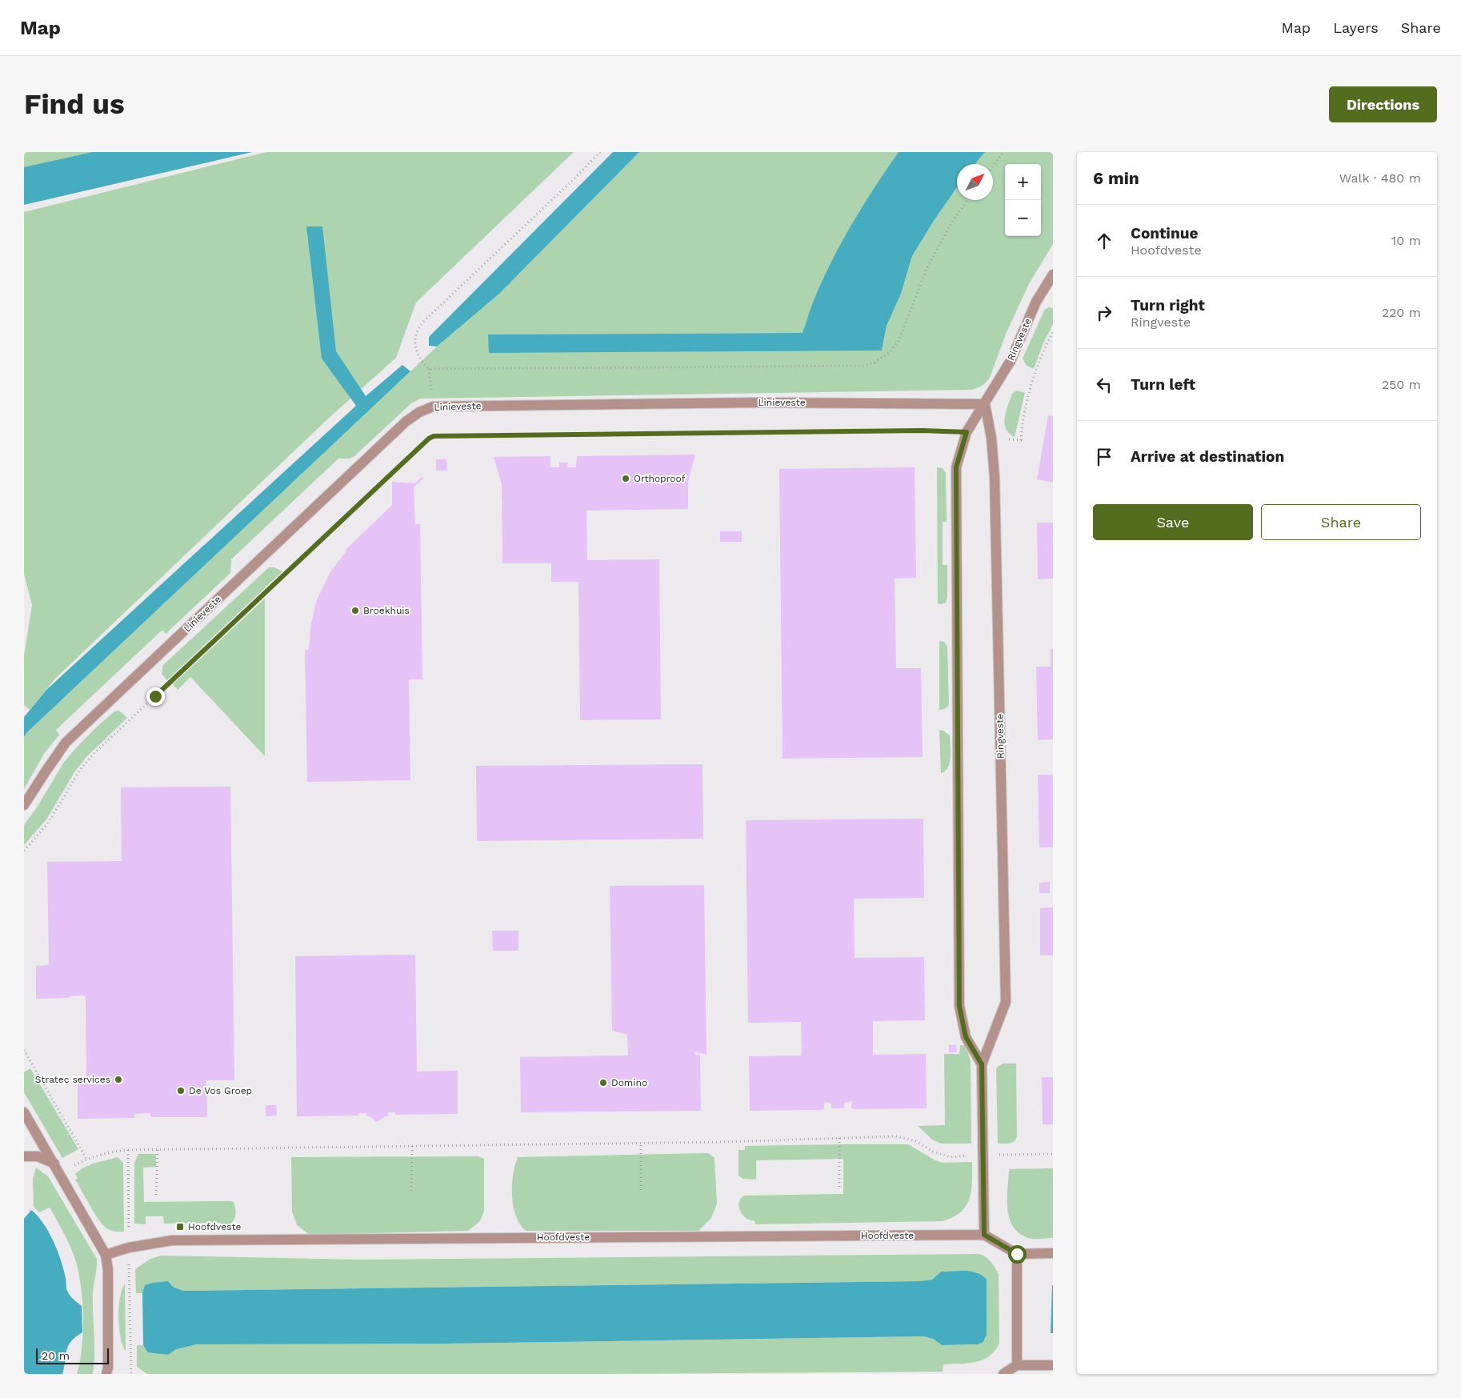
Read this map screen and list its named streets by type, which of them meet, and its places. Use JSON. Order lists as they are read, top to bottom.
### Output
{
  "streets": {
    "street": ["Ringveste", "Linieveste", "Hoofdveste"]
  },
  "crossings": [
    ["Ringveste", "Linieveste"],
    ["Ringveste", "Hoofdveste"]
  ],
  "places": {
    "other": [
      "Orthoproof",
      "Broekhuis",
      "Stratec services",
      "Domino",
      "De Vos Groep"
    ],
    "transit": ["Hoofdveste"]
  },
  "scale_bar": "20 m",
  "north": "top right",
  "page": {
    "header": "Map",
    "nav": ["Map", "Layers", "Share"],
    "buttons": [
      "Directions",
      ["Save", "Share"]
    ],
    "title": "Find us",
    "heading": ["6 min", "Walk · 480 m"],
    "map_buttons": ["+", "−"],
    "list": [
      ["Continue", "Hoofdveste", "10 m"],
      ["Turn right", "Ringveste", "220 m"],
      ["Turn left", "250 m"],
      "Arrive at destination"
    ],
    "scale": "20 m"
  }
}
